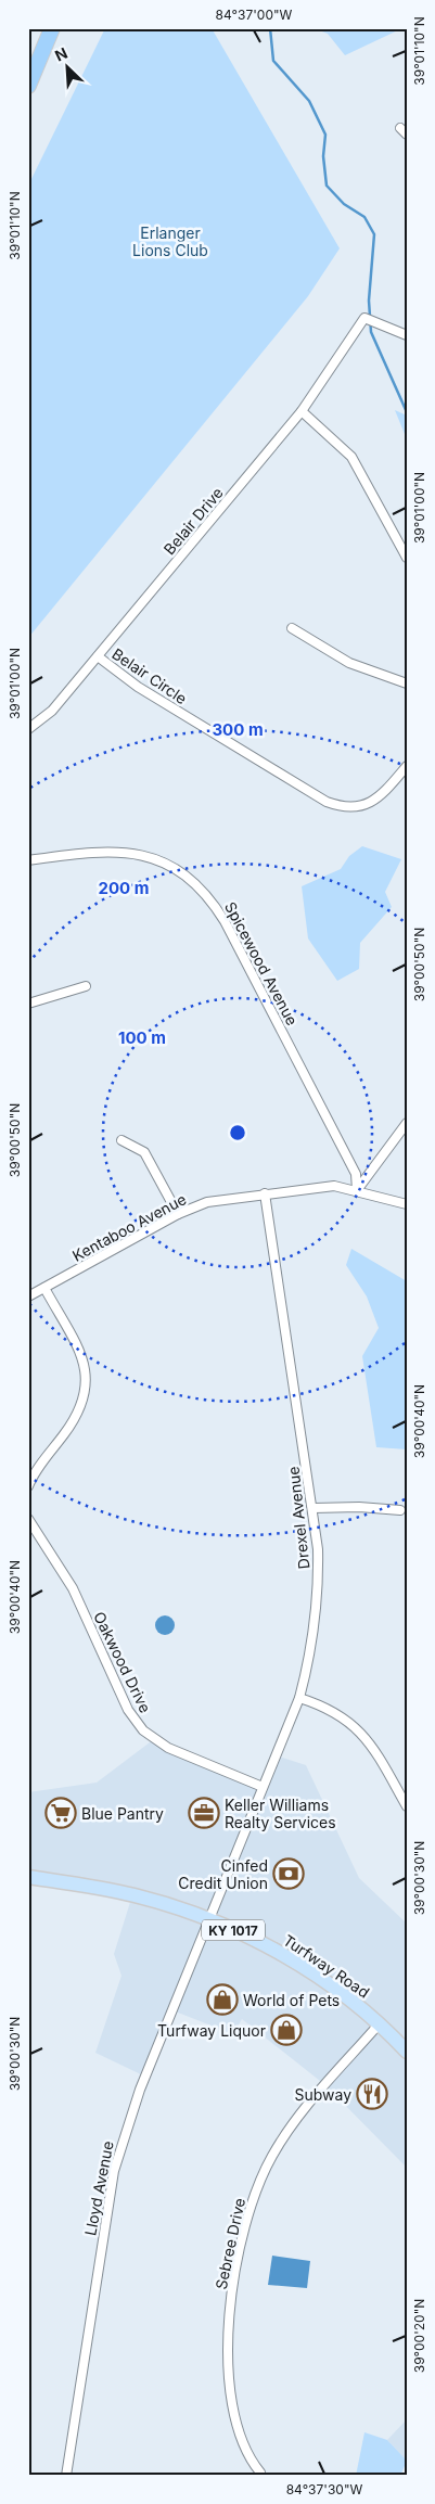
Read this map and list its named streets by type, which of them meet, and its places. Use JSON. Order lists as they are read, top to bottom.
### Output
{
  "streets": {
    "main road": ["KY 1017", "Turfway Road"],
    "street": [
      "Belair Drive",
      "Belair Circle",
      "Spicewood Avenue",
      "Kentaboo Avenue",
      "Drexel Avenue",
      "Oakwood Drive",
      "Lloyd Avenue",
      "Sebree Drive"
    ]
  },
  "crossings": [
    ["Belair Drive", "Belair Circle"],
    ["Spicewood Avenue", "Kentaboo Avenue"],
    ["Kentaboo Avenue", "Drexel Avenue"],
    ["Drexel Avenue", "Oakwood Drive"],
    ["Drexel Avenue", "Turfway Road"],
    ["Drexel Avenue", "Lloyd Avenue"],
    ["Turfway Road", "Lloyd Avenue"],
    ["Turfway Road", "Sebree Drive"]
  ],
  "parks": ["Erlanger Lions Club"],
  "places": {
    "supermarket": ["Blue Pantry"],
    "office": ["Keller Williams Realty Services"],
    "bank": ["Cinfed Credit Union"],
    "shop": ["World of Pets", "Turfway Liquor"],
    "restaurant": ["Subway"]
  },
  "north": "top left",
  "coordinates": [
    "84°37'00\"W",
    "39°01'10\"N",
    "39°01'00\"N",
    "39°00'50\"N",
    "39°00'40\"N",
    "39°00'30\"N",
    "39°00'20\"N",
    "84°37'30\"W"
  ],
  "rings": ["300 m", "200 m", "100 m"]
}
